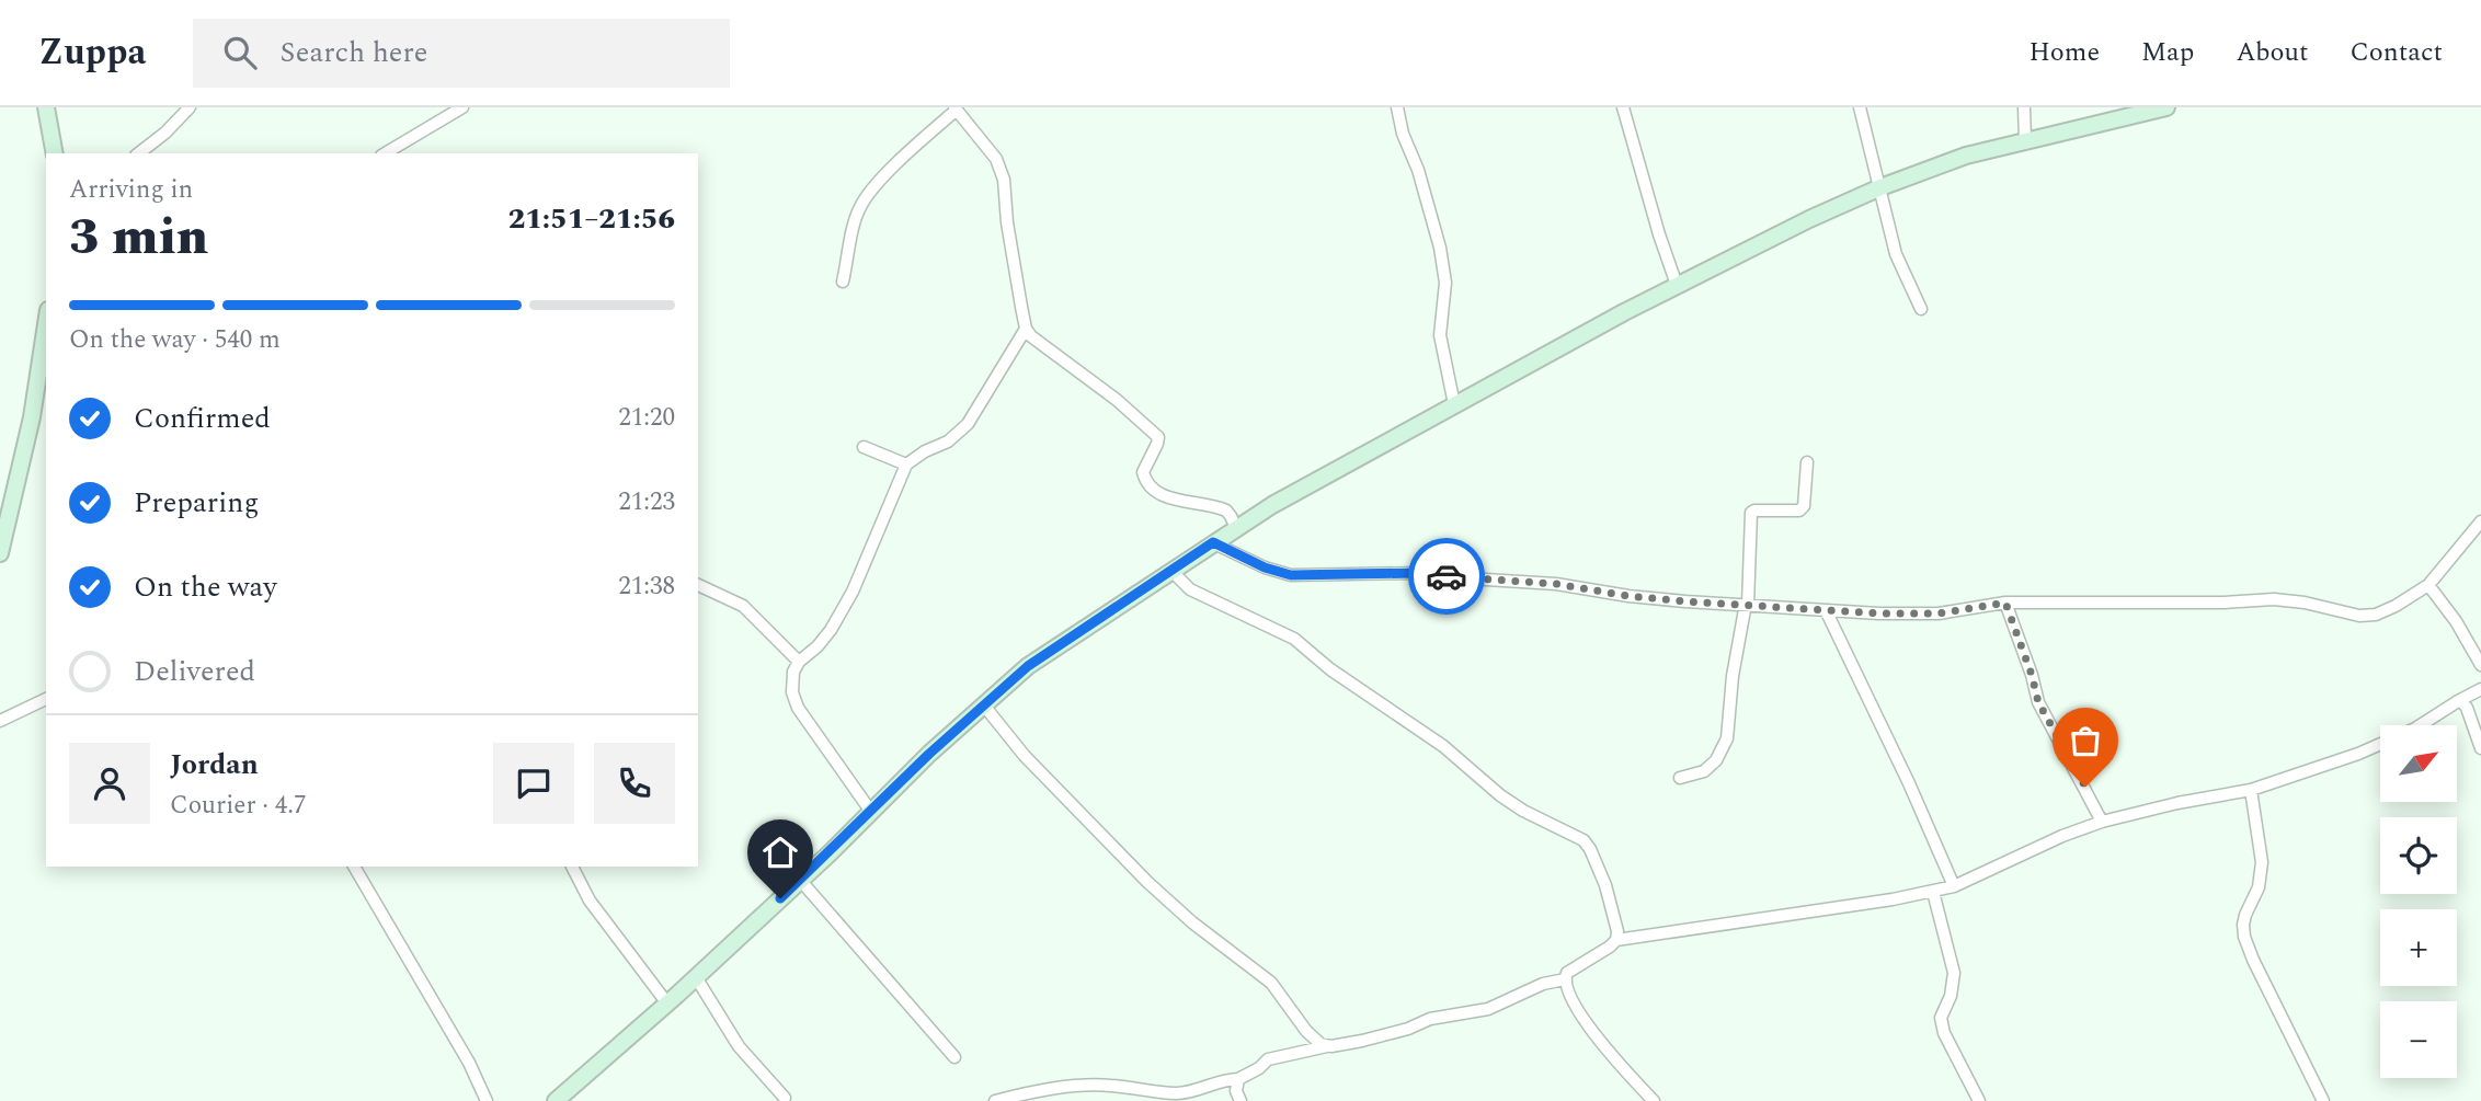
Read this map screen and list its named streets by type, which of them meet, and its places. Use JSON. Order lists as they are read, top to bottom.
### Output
{
  "north": "top right",
  "page": {
    "header": "Zuppa",
    "search": "Search here",
    "nav": [
      "Home",
      "Map",
      "About",
      "Contact"
    ],
    "heading": ["3 min", "Arriving in", "21:51–21:56"],
    "panel": ["Jordan", "Courier · 4.7"],
    "bar": "On the way · 540 m",
    "list": [
      ["Confirmed", "21:20"],
      ["Preparing", "21:23"],
      ["On the way", "21:38"],
      "Delivered"
    ],
    "map_buttons": ["+", "−"]
  }
}
